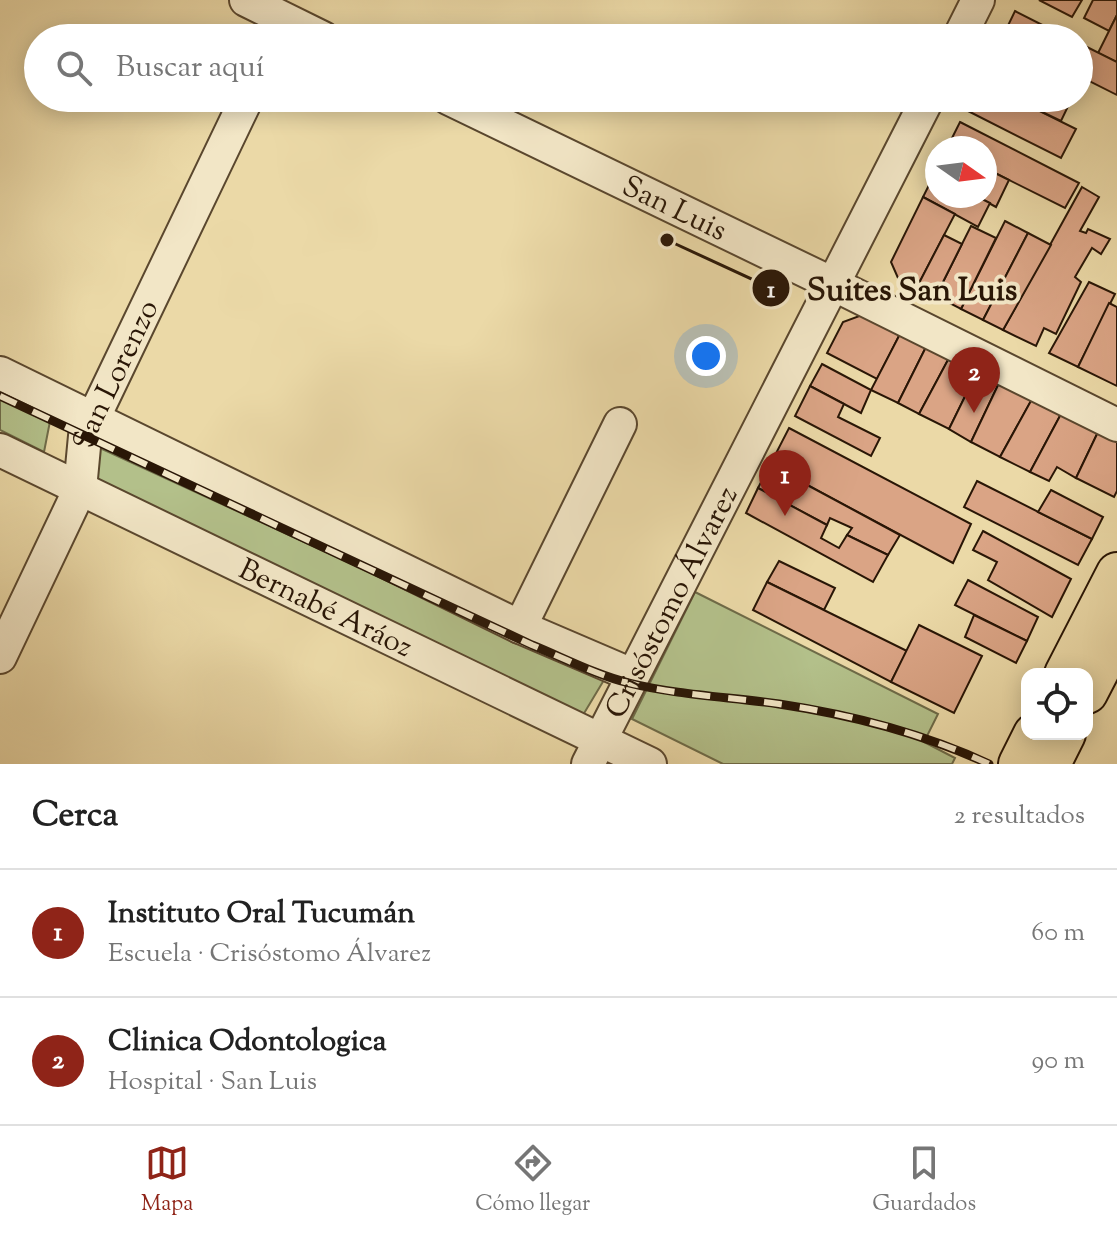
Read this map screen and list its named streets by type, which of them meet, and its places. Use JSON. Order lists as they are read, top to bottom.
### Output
{
  "streets": {
    "street": [
      "San Luis",
      "San Lorenzo",
      "Crisóstomo Álvarez",
      "Bernabé Aráoz"
    ]
  },
  "crossings": [
    ["San Luis", "Crisóstomo Álvarez"],
    ["San Lorenzo", "Bernabé Aráoz"],
    ["Crisóstomo Álvarez", "Bernabé Aráoz"]
  ],
  "places": ["Suites San Luis"],
  "north": "right",
  "page": {
    "search": "Buscar aquí",
    "pins": ["2", "1"],
    "heading": ["Cerca", "2 resultados"],
    "list": [
      {
        "mark": "1",
        "name": "Instituto Oral Tucumán",
        "note": "Escuela · Crisóstomo Álvarez",
        "value": "60 m"
      },
      {
        "mark": "2",
        "name": "Clinica Odontologica",
        "note": "Hospital · San Luis",
        "value": "90 m"
      }
    ],
    "nav": ["Mapa", "Cómo llegar", "Guardados"]
  }
}
